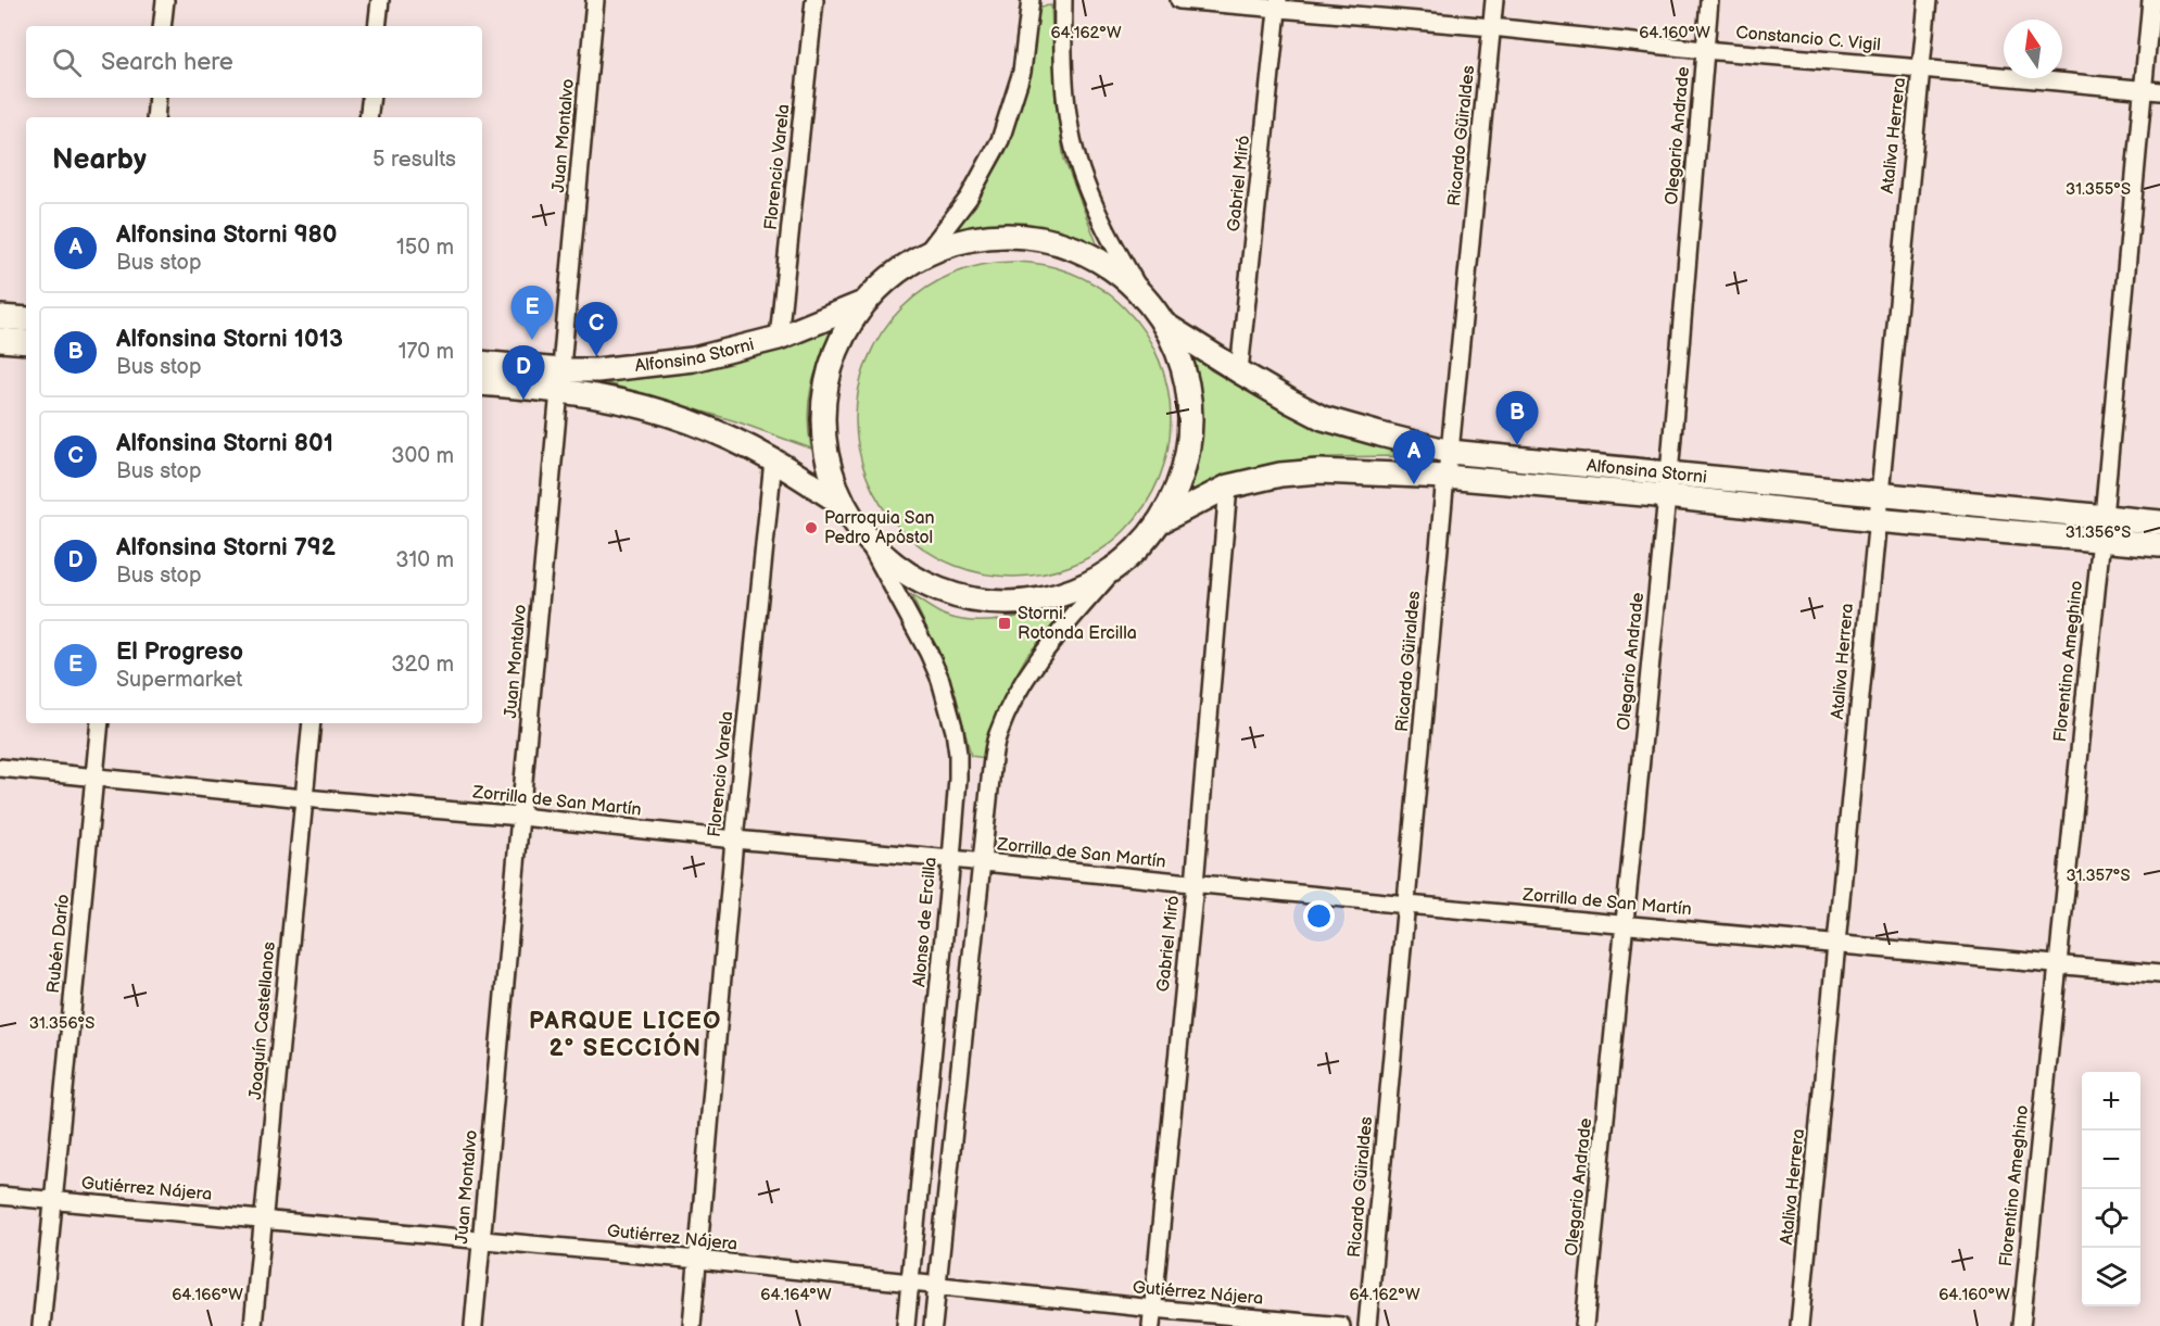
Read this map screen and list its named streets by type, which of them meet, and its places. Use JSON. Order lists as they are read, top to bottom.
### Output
{
  "streets": {
    "street": [
      "Constancio C. Vigil",
      "Juan Montalvo",
      "Ricardo Güiraldes",
      "Olegario Andrade",
      "Ataliva Herrera",
      "Florencio Varela",
      "Gabriel Miró",
      "Alfonsina Storni",
      "Florentino Ameghino",
      "Zorrilla de San Martín",
      "Alonso de Ercilla",
      "Rubén Darío",
      "Joaquín Castellanos",
      "Gutiérrez Nájera"
    ]
  },
  "crossings": [
    ["Constancio C. Vigil", "Ricardo Güiraldes"],
    ["Constancio C. Vigil", "Olegario Andrade"],
    ["Constancio C. Vigil", "Ataliva Herrera"],
    ["Constancio C. Vigil", "Gabriel Miró"],
    ["Constancio C. Vigil", "Florentino Ameghino"],
    ["Juan Montalvo", "Alfonsina Storni"],
    ["Juan Montalvo", "Zorrilla de San Martín"],
    ["Juan Montalvo", "Gutiérrez Nájera"],
    ["Ricardo Güiraldes", "Alfonsina Storni"],
    ["Ricardo Güiraldes", "Zorrilla de San Martín"],
    ["Olegario Andrade", "Alfonsina Storni"],
    ["Olegario Andrade", "Zorrilla de San Martín"],
    ["Ataliva Herrera", "Alfonsina Storni"],
    ["Ataliva Herrera", "Zorrilla de San Martín"],
    ["Florencio Varela", "Alfonsina Storni"],
    ["Florencio Varela", "Zorrilla de San Martín"],
    ["Florencio Varela", "Gutiérrez Nájera"],
    ["Gabriel Miró", "Alfonsina Storni"],
    ["Gabriel Miró", "Zorrilla de San Martín"],
    ["Gabriel Miró", "Gutiérrez Nájera"],
    ["Alfonsina Storni", "Florentino Ameghino"],
    ["Florentino Ameghino", "Zorrilla de San Martín"],
    ["Zorrilla de San Martín", "Alonso de Ercilla"],
    ["Zorrilla de San Martín", "Rubén Darío"],
    ["Zorrilla de San Martín", "Joaquín Castellanos"],
    ["Alonso de Ercilla", "Gutiérrez Nájera"],
    ["Rubén Darío", "Gutiérrez Nájera"],
    ["Joaquín Castellanos", "Gutiérrez Nájera"]
  ],
  "districts": ["PARQUE LICEO 2° SECCIÓN"],
  "places": {
    "other": ["Parroquia San Pedro Apóstol"],
    "transit": ["Storni. Rotonda Ercilla"]
  },
  "north": "top",
  "page": {
    "search": "Search here",
    "heading": ["Nearby", "5 results"],
    "list": [
      {
        "mark": "A",
        "name": "Alfonsina Storni 980",
        "note": "Bus stop",
        "value": "150 m"
      },
      {
        "mark": "B",
        "name": "Alfonsina Storni 1013",
        "note": "Bus stop",
        "value": "170 m"
      },
      {
        "mark": "C",
        "name": "Alfonsina Storni 801",
        "note": "Bus stop",
        "value": "300 m"
      },
      {
        "mark": "D",
        "name": "Alfonsina Storni 792",
        "note": "Bus stop",
        "value": "310 m"
      },
      {
        "mark": "E",
        "name": "El Progreso",
        "note": "Supermarket",
        "value": "320 m"
      }
    ],
    "pins": [
      "E",
      "C",
      "D",
      "B",
      "A"
    ],
    "map_buttons": ["+", "−"]
  },
  "coordinates": [
    "64.162°W",
    "64.160°W",
    "31.355°S",
    "31.356°S",
    "31.357°S",
    "64.166°W",
    "64.164°W"
  ]
}
